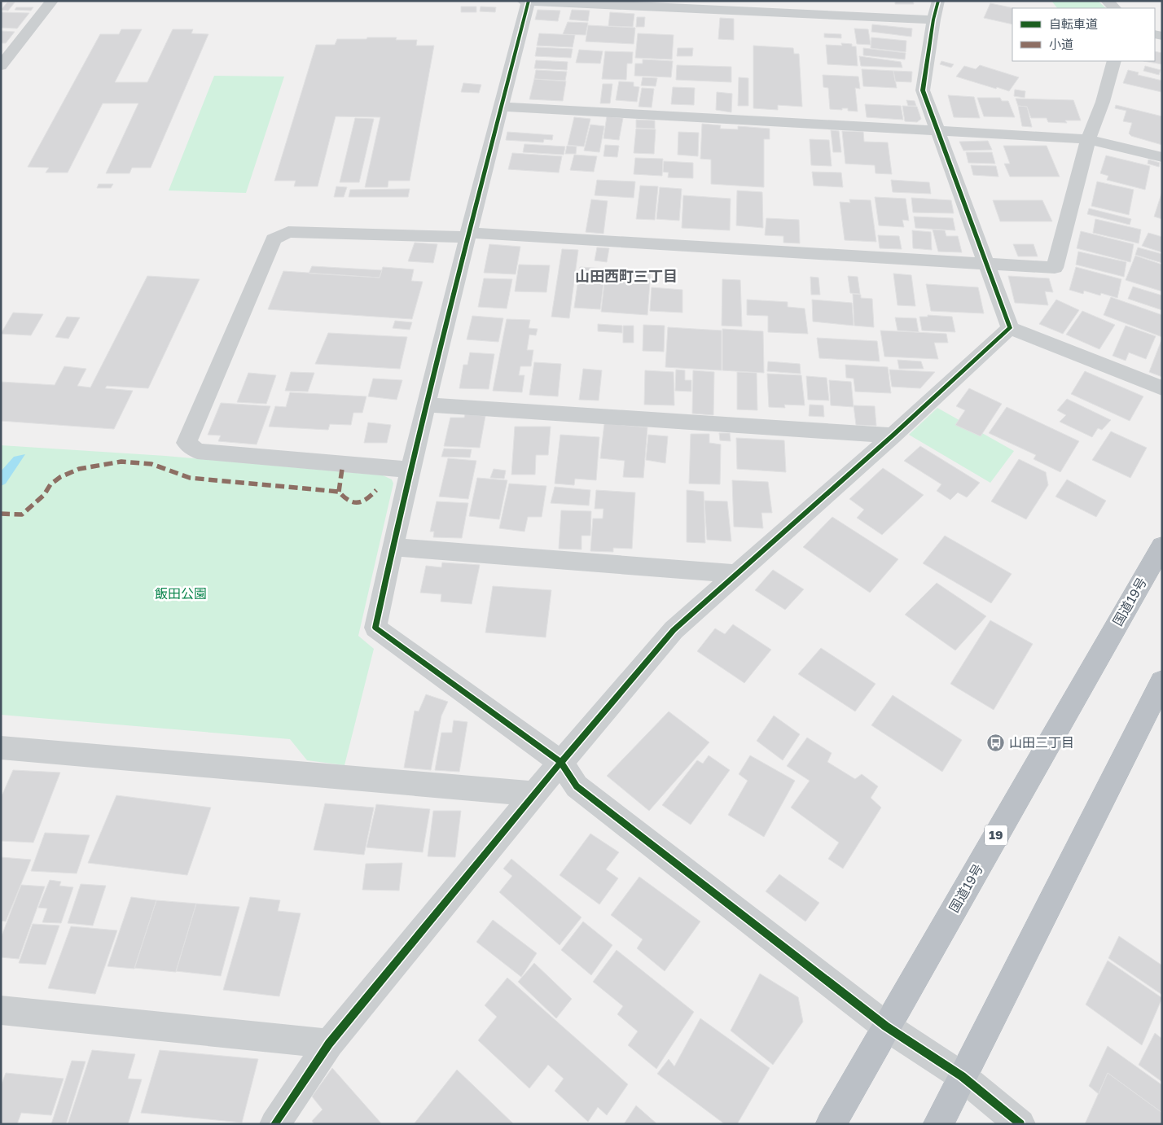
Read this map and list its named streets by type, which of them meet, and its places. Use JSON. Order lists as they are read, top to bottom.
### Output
{
  "streets": {
    "highway": ["国道19号", "19"]
  },
  "districts": ["山田西町三丁目"],
  "parks": ["飯田公園"],
  "places": {
    "bus stop": ["山田三丁目"]
  },
  "legend": ["自転車道", "小道"]
}
